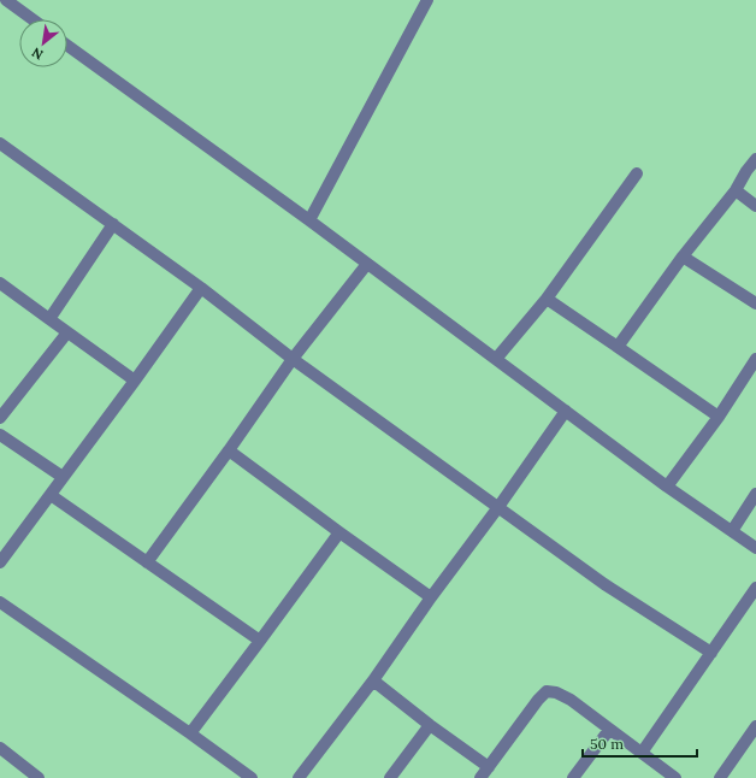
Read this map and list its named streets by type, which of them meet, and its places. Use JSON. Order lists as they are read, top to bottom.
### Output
{
  "scale_bar": "50 m",
  "north": "bottom left"
}
